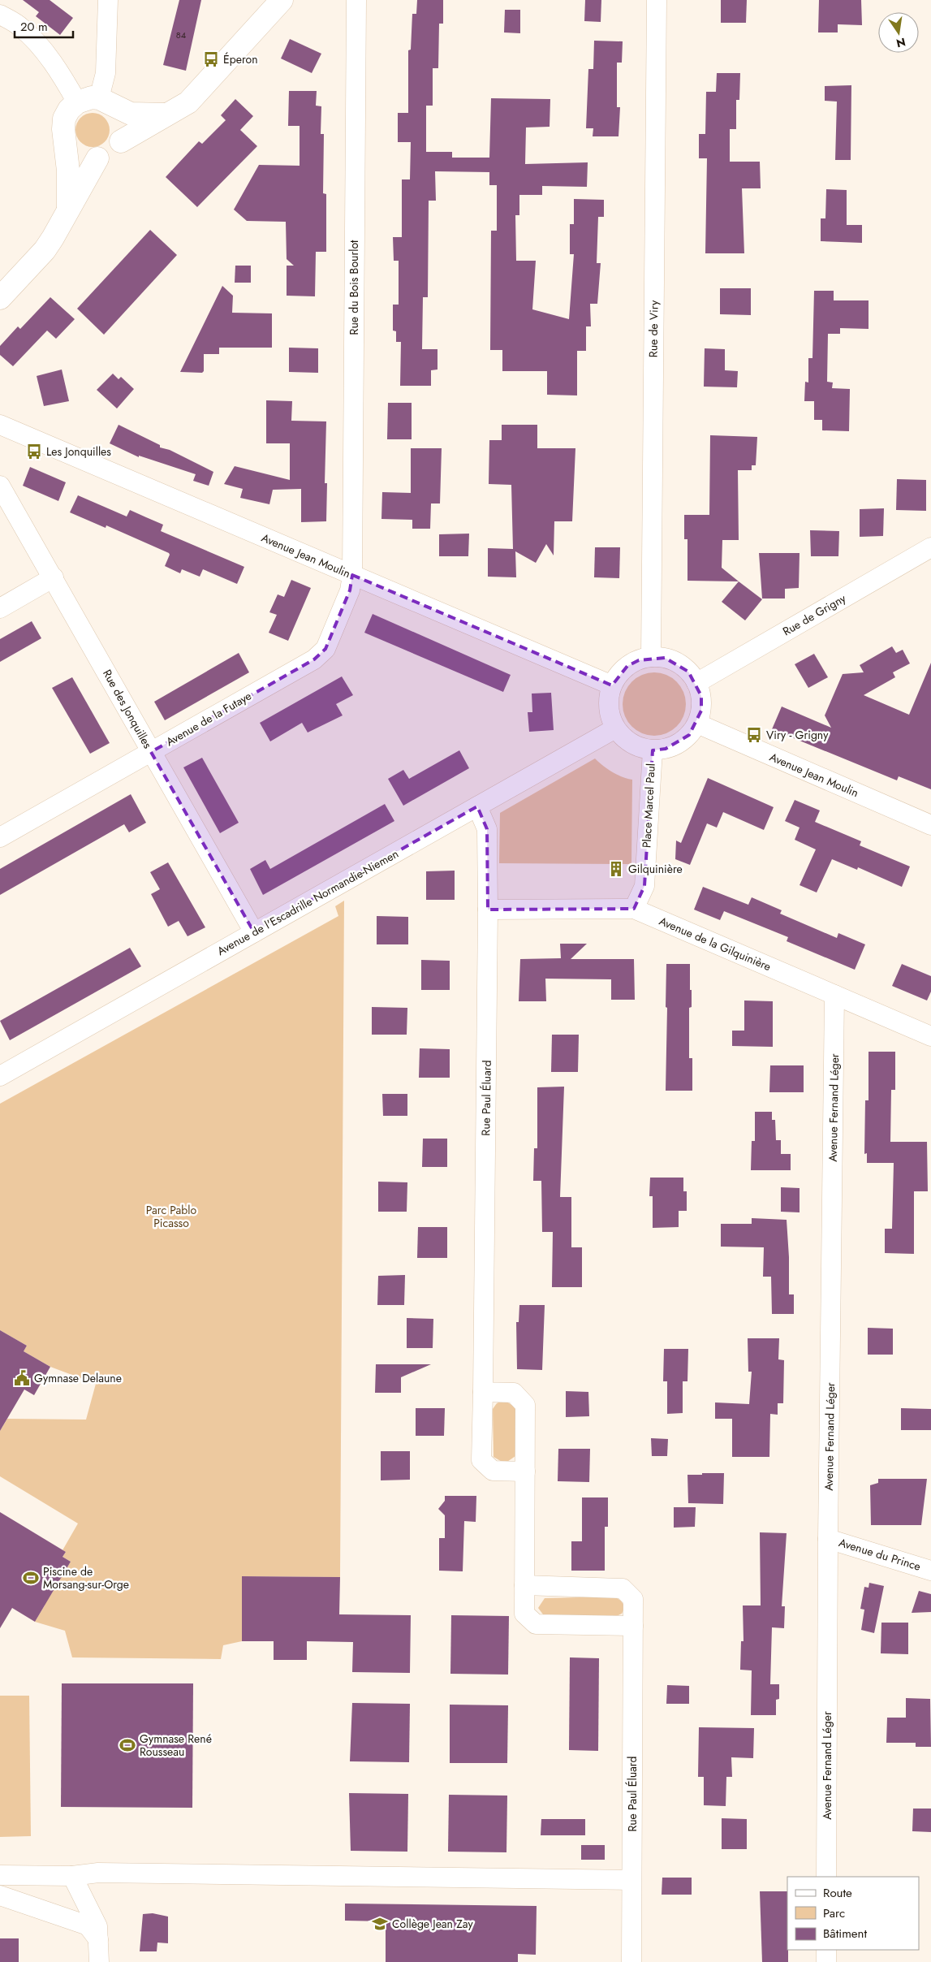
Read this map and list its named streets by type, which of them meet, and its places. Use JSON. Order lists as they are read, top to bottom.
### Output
{
  "streets": {
    "street": [
      "Rue du Bois Bourlot",
      "Rue de Viry",
      "Avenue Jean Moulin",
      "Rue de Grigny",
      "Rue des Jonquilles",
      "Avenue de la Futaye",
      "Place Marcel Paul",
      "Avenue de l'Escadrille Normandie-Niemen",
      "Avenue de la Gilquinière",
      "Rue Paul Éluard",
      "Avenue Fernand Léger",
      "Avenue du Prince"
    ]
  },
  "crossings": [
    ["Rue du Bois Bourlot", "Avenue Jean Moulin"],
    ["Rue du Bois Bourlot", "Avenue de la Futaye"],
    ["Rue de Viry", "Avenue Jean Moulin"],
    ["Rue de Viry", "Rue de Grigny"],
    ["Rue de Viry", "Place Marcel Paul"],
    ["Rue de Viry", "Avenue de l'Escadrille Normandie-Niemen"],
    ["Avenue Jean Moulin", "Rue de Grigny"],
    ["Avenue Jean Moulin", "Avenue de la Futaye"],
    ["Avenue Jean Moulin", "Place Marcel Paul"],
    ["Avenue Jean Moulin", "Avenue de l'Escadrille Normandie-Niemen"],
    ["Rue de Grigny", "Place Marcel Paul"],
    ["Rue de Grigny", "Avenue de l'Escadrille Normandie-Niemen"],
    ["Rue des Jonquilles", "Avenue de la Futaye"],
    ["Rue des Jonquilles", "Avenue de l'Escadrille Normandie-Niemen"],
    ["Place Marcel Paul", "Avenue de l'Escadrille Normandie-Niemen"],
    ["Place Marcel Paul", "Avenue de la Gilquinière"],
    ["Avenue de l'Escadrille Normandie-Niemen", "Rue Paul Éluard"],
    ["Avenue de la Gilquinière", "Rue Paul Éluard"],
    ["Avenue de la Gilquinière", "Avenue Fernand Léger"],
    ["Avenue Fernand Léger", "Avenue du Prince"]
  ],
  "parks": ["Parc Pablo Picasso"],
  "places": {
    "bus stop": ["Éperon", "Les Jonquilles", "Viry - Grigny"],
    "building": ["Gilquinière"],
    "public building": ["Gymnase Delaune"],
    "sports": ["Piscine de Morsang-sur-Orge", "Gymnase René Rousseau"],
    "school or university": ["Collège Jean Zay"]
  },
  "house_numbers": ["84"],
  "legend": ["Route", "Parc", "Bâtiment"],
  "scale_bar": "20 m",
  "north": "bottom"
}
